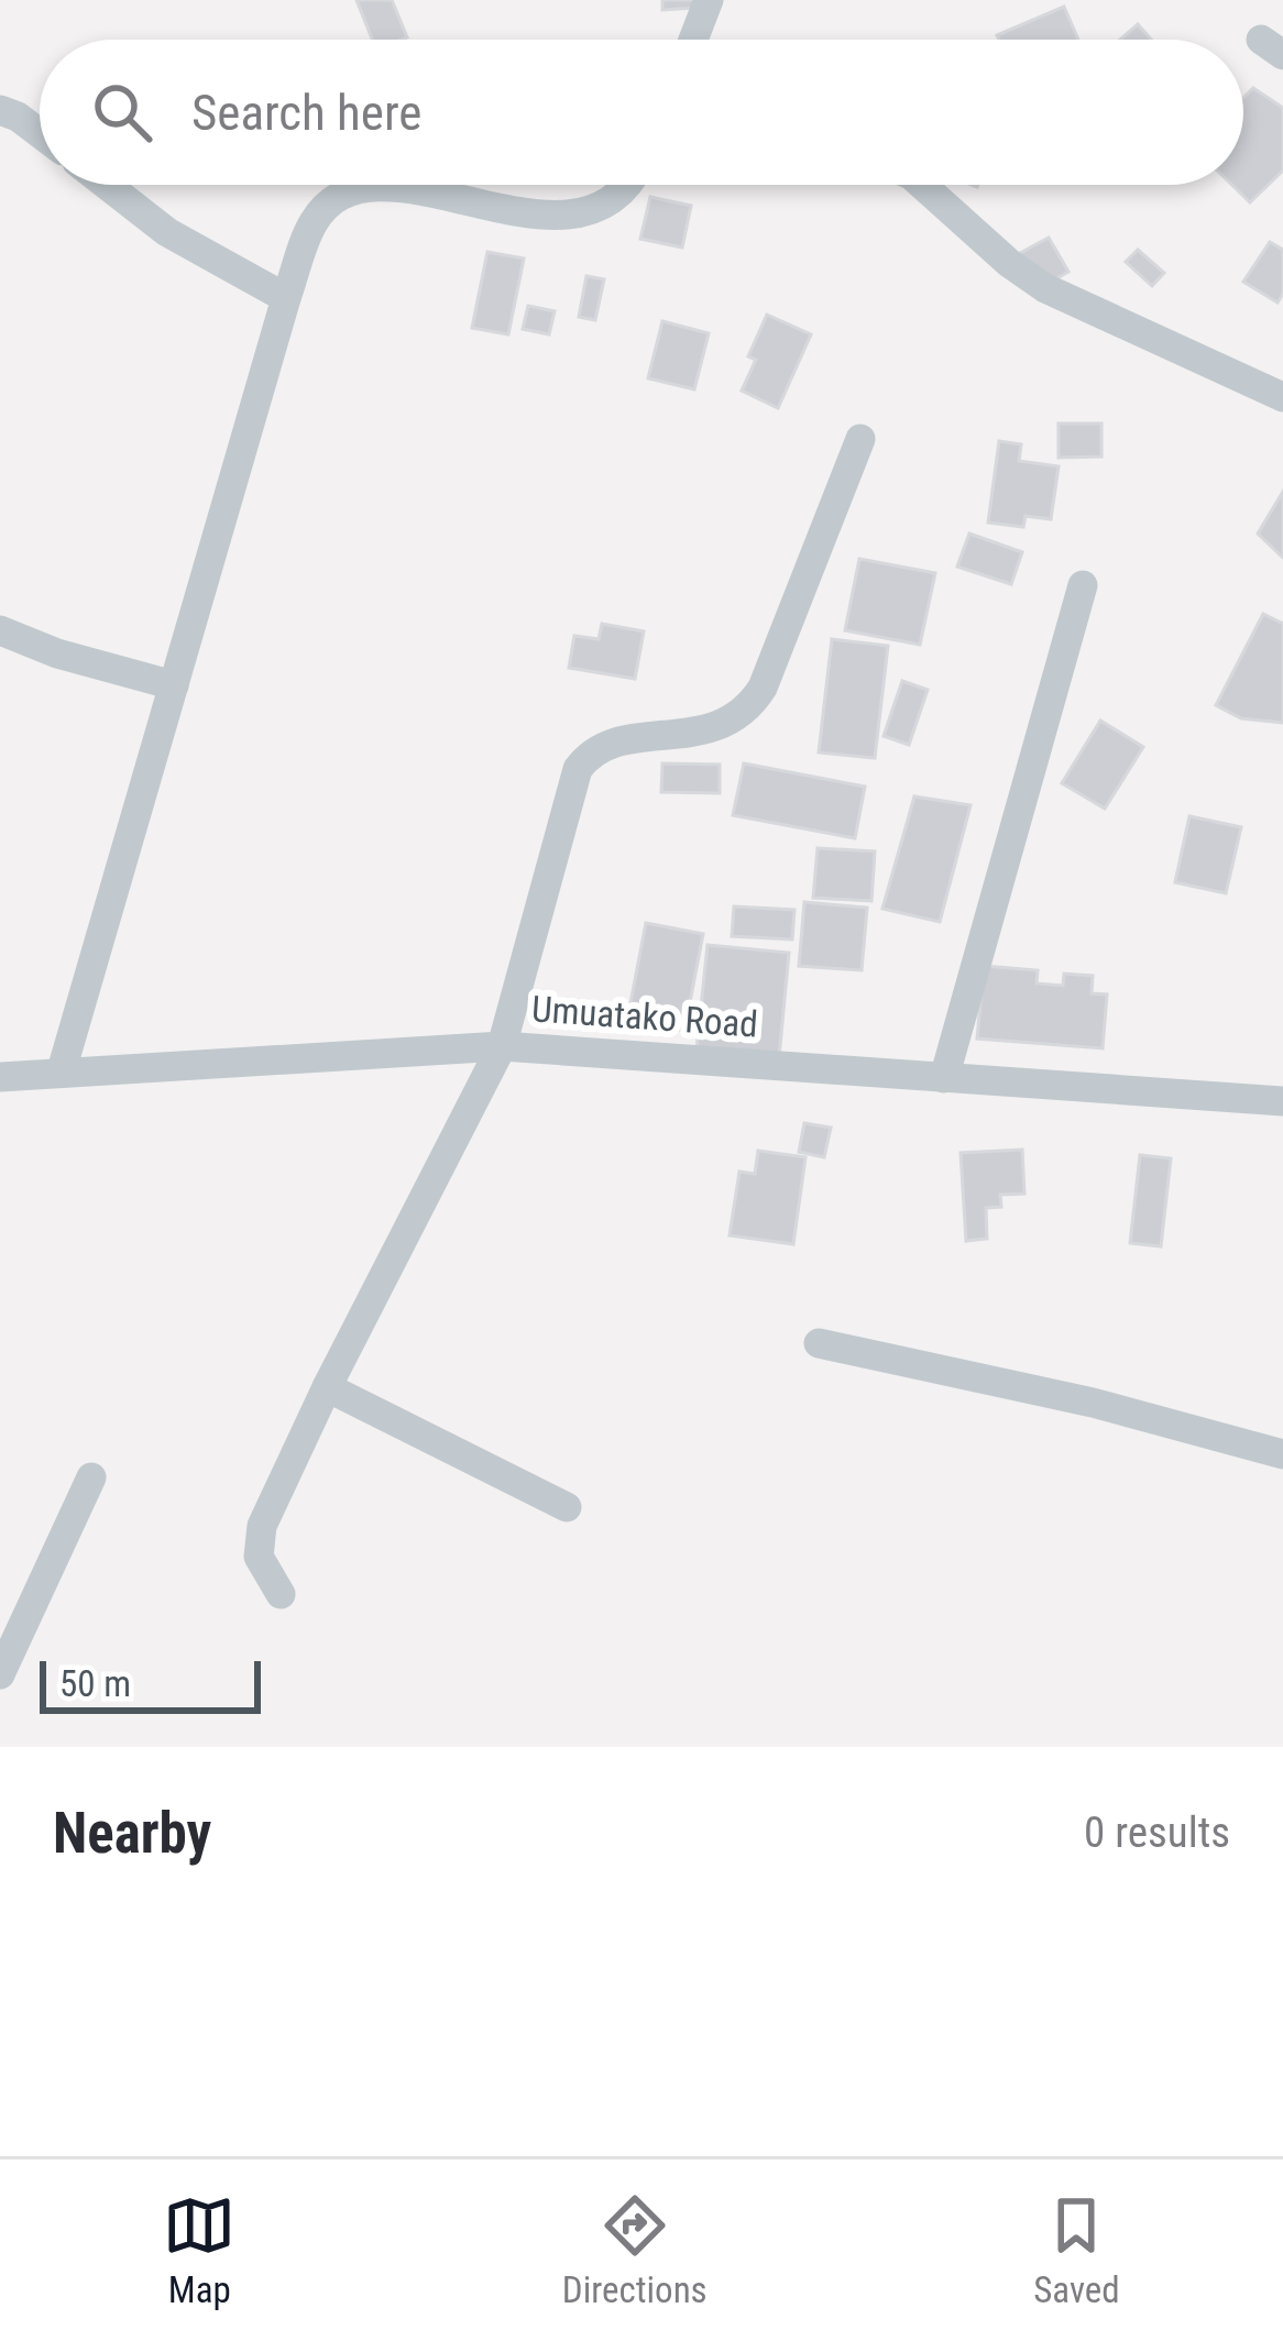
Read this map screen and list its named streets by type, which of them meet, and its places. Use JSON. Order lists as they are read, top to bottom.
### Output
{
  "streets": {
    "street": ["Umuatako Road"]
  },
  "scale_bar": "50 m",
  "page": {
    "search": "Search here",
    "scale": "50 m",
    "heading": ["Nearby", "0 results"],
    "nav": ["Map", "Directions", "Saved"]
  }
}
